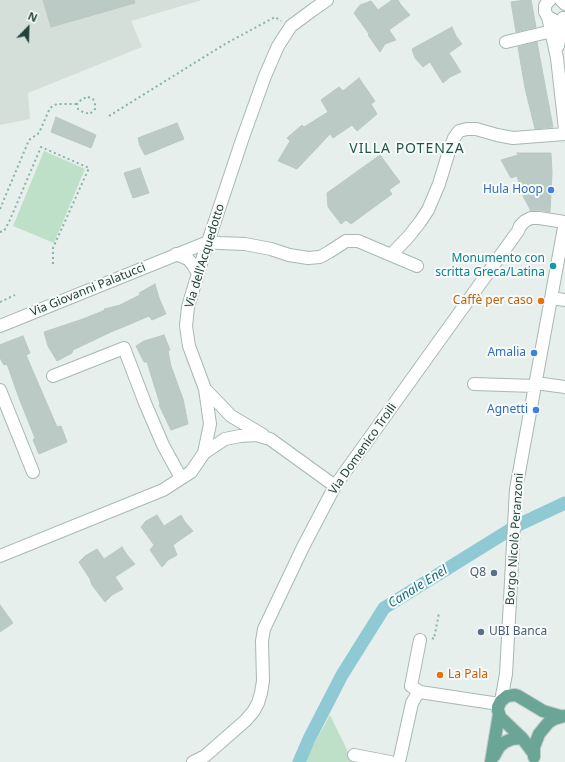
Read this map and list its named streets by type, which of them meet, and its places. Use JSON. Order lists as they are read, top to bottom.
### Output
{
  "streets": {
    "main road": ["Borgo Nicolò Peranzoni"],
    "street": ["Via dell'Acquedotto", "Via Giovanni Palatucci", "Via Domenico Troili"]
  },
  "crossings": [
    ["Via dell'Acquedotto", "Via Giovanni Palatucci"],
    ["Via Domenico Troili", "Borgo Nicolò Peranzoni"]
  ],
  "districts": ["VILLA POTENZA"],
  "water": ["Canale Enel"],
  "places": [
    "Hula Hoop",
    "Monumento con scritta Greca/Latina",
    "Caffè per caso",
    "Amalia",
    "Agnetti",
    "Q8",
    "UBI Banca",
    "La Pala"
  ],
  "north": "top right"
}
